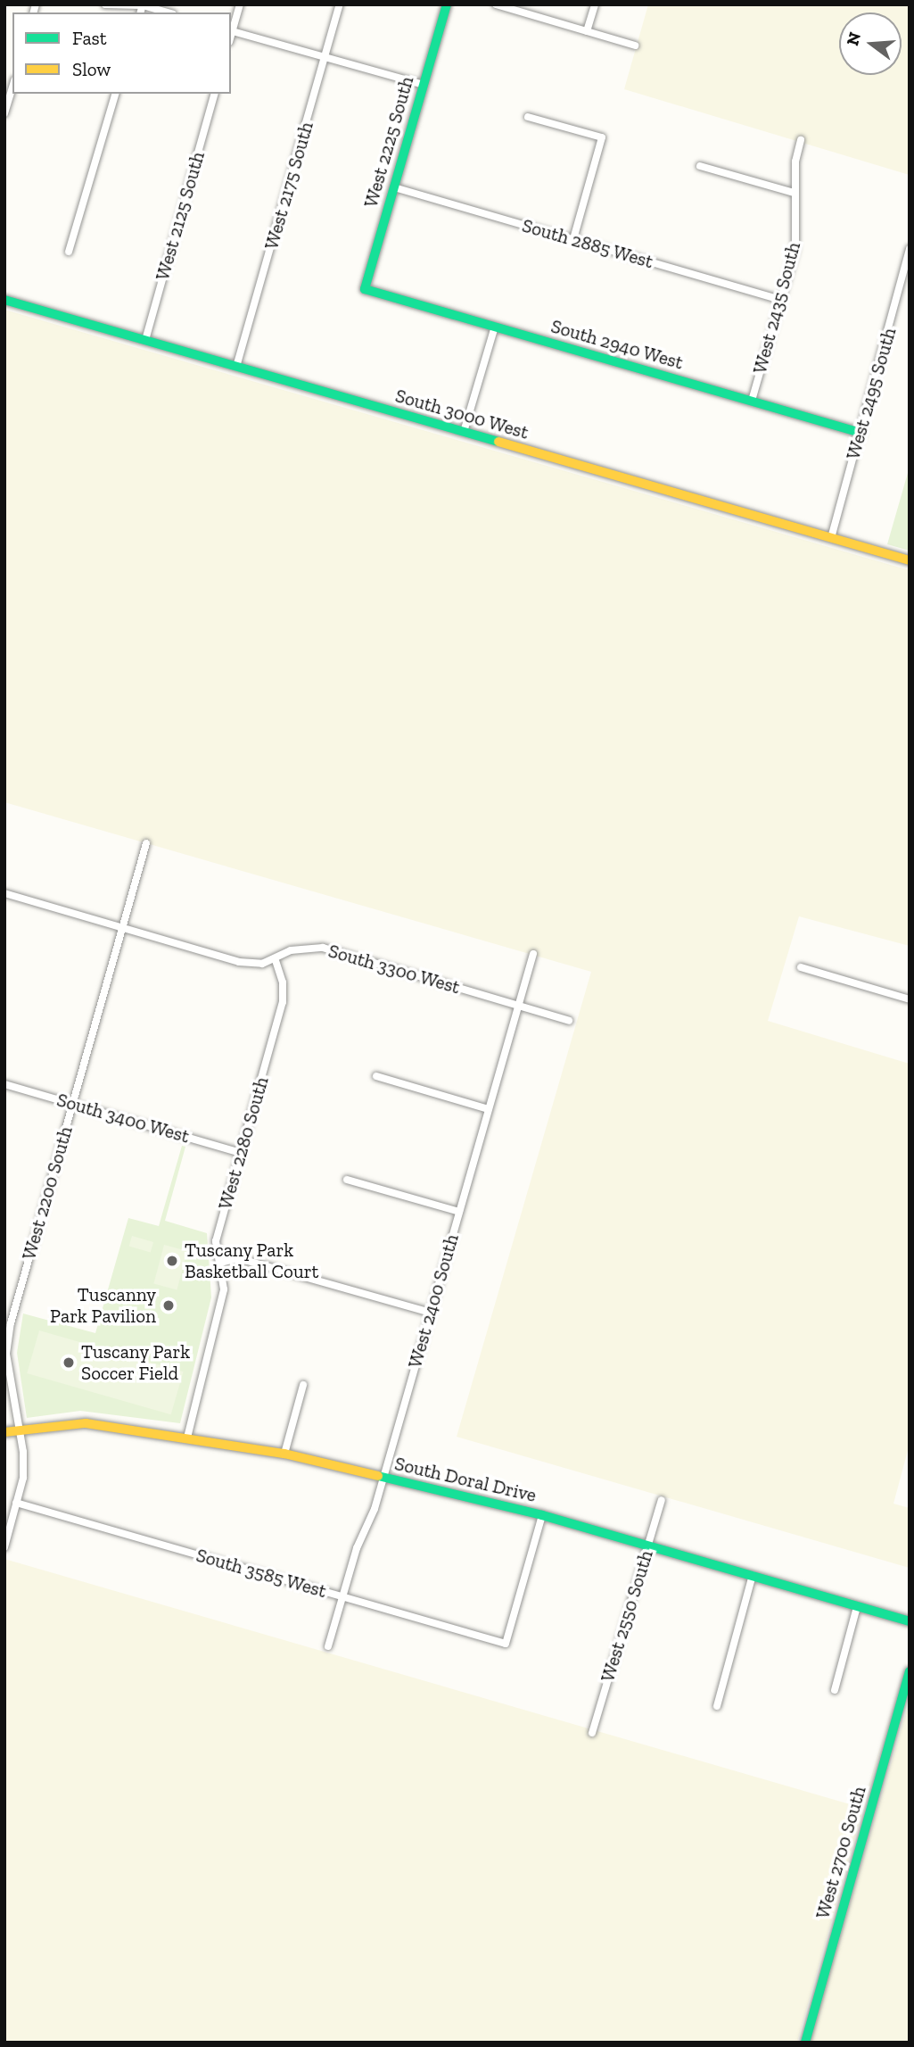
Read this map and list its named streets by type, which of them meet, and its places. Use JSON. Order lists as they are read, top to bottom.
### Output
{
  "streets": {
    "street": [
      "West 2225 South",
      "West 2175 South",
      "West 2125 South",
      "South 2885 West",
      "West 2435 South",
      "South 2940 West",
      "West 2495 South",
      "South 3000 West",
      "South 3300 West",
      "South 3400 West",
      "West 2280 South",
      "West 2200 South",
      "West 2400 South",
      "South Doral Drive",
      "South 3585 West",
      "West 2550 South",
      "West 2700 South"
    ]
  },
  "crossings": [
    ["West 2225 South", "South 2885 West"],
    ["West 2225 South", "South 2940 West"],
    ["West 2175 South", "South 3000 West"],
    ["West 2125 South", "South 3000 West"],
    ["South 2885 West", "West 2435 South"],
    ["West 2435 South", "South 2940 West"],
    ["South 2940 West", "West 2495 South"],
    ["West 2495 South", "South 3000 West"],
    ["South 3300 West", "West 2280 South"],
    ["South 3300 West", "West 2200 South"],
    ["South 3300 West", "West 2400 South"],
    ["South 3400 West", "West 2280 South"],
    ["South 3400 West", "West 2200 South"],
    ["West 2280 South", "South Doral Drive"],
    ["West 2200 South", "South Doral Drive"],
    ["West 2200 South", "South 3585 West"],
    ["West 2400 South", "South Doral Drive"],
    ["West 2400 South", "South 3585 West"],
    ["South Doral Drive", "South 3585 West"],
    ["South Doral Drive", "West 2550 South"]
  ],
  "places": ["Tuscany Park Basketball Court", "Tuscanny Park Pavilion", "Tuscany Park Soccer Field"],
  "legend": ["Fast", "Slow"],
  "north": "left"
}
